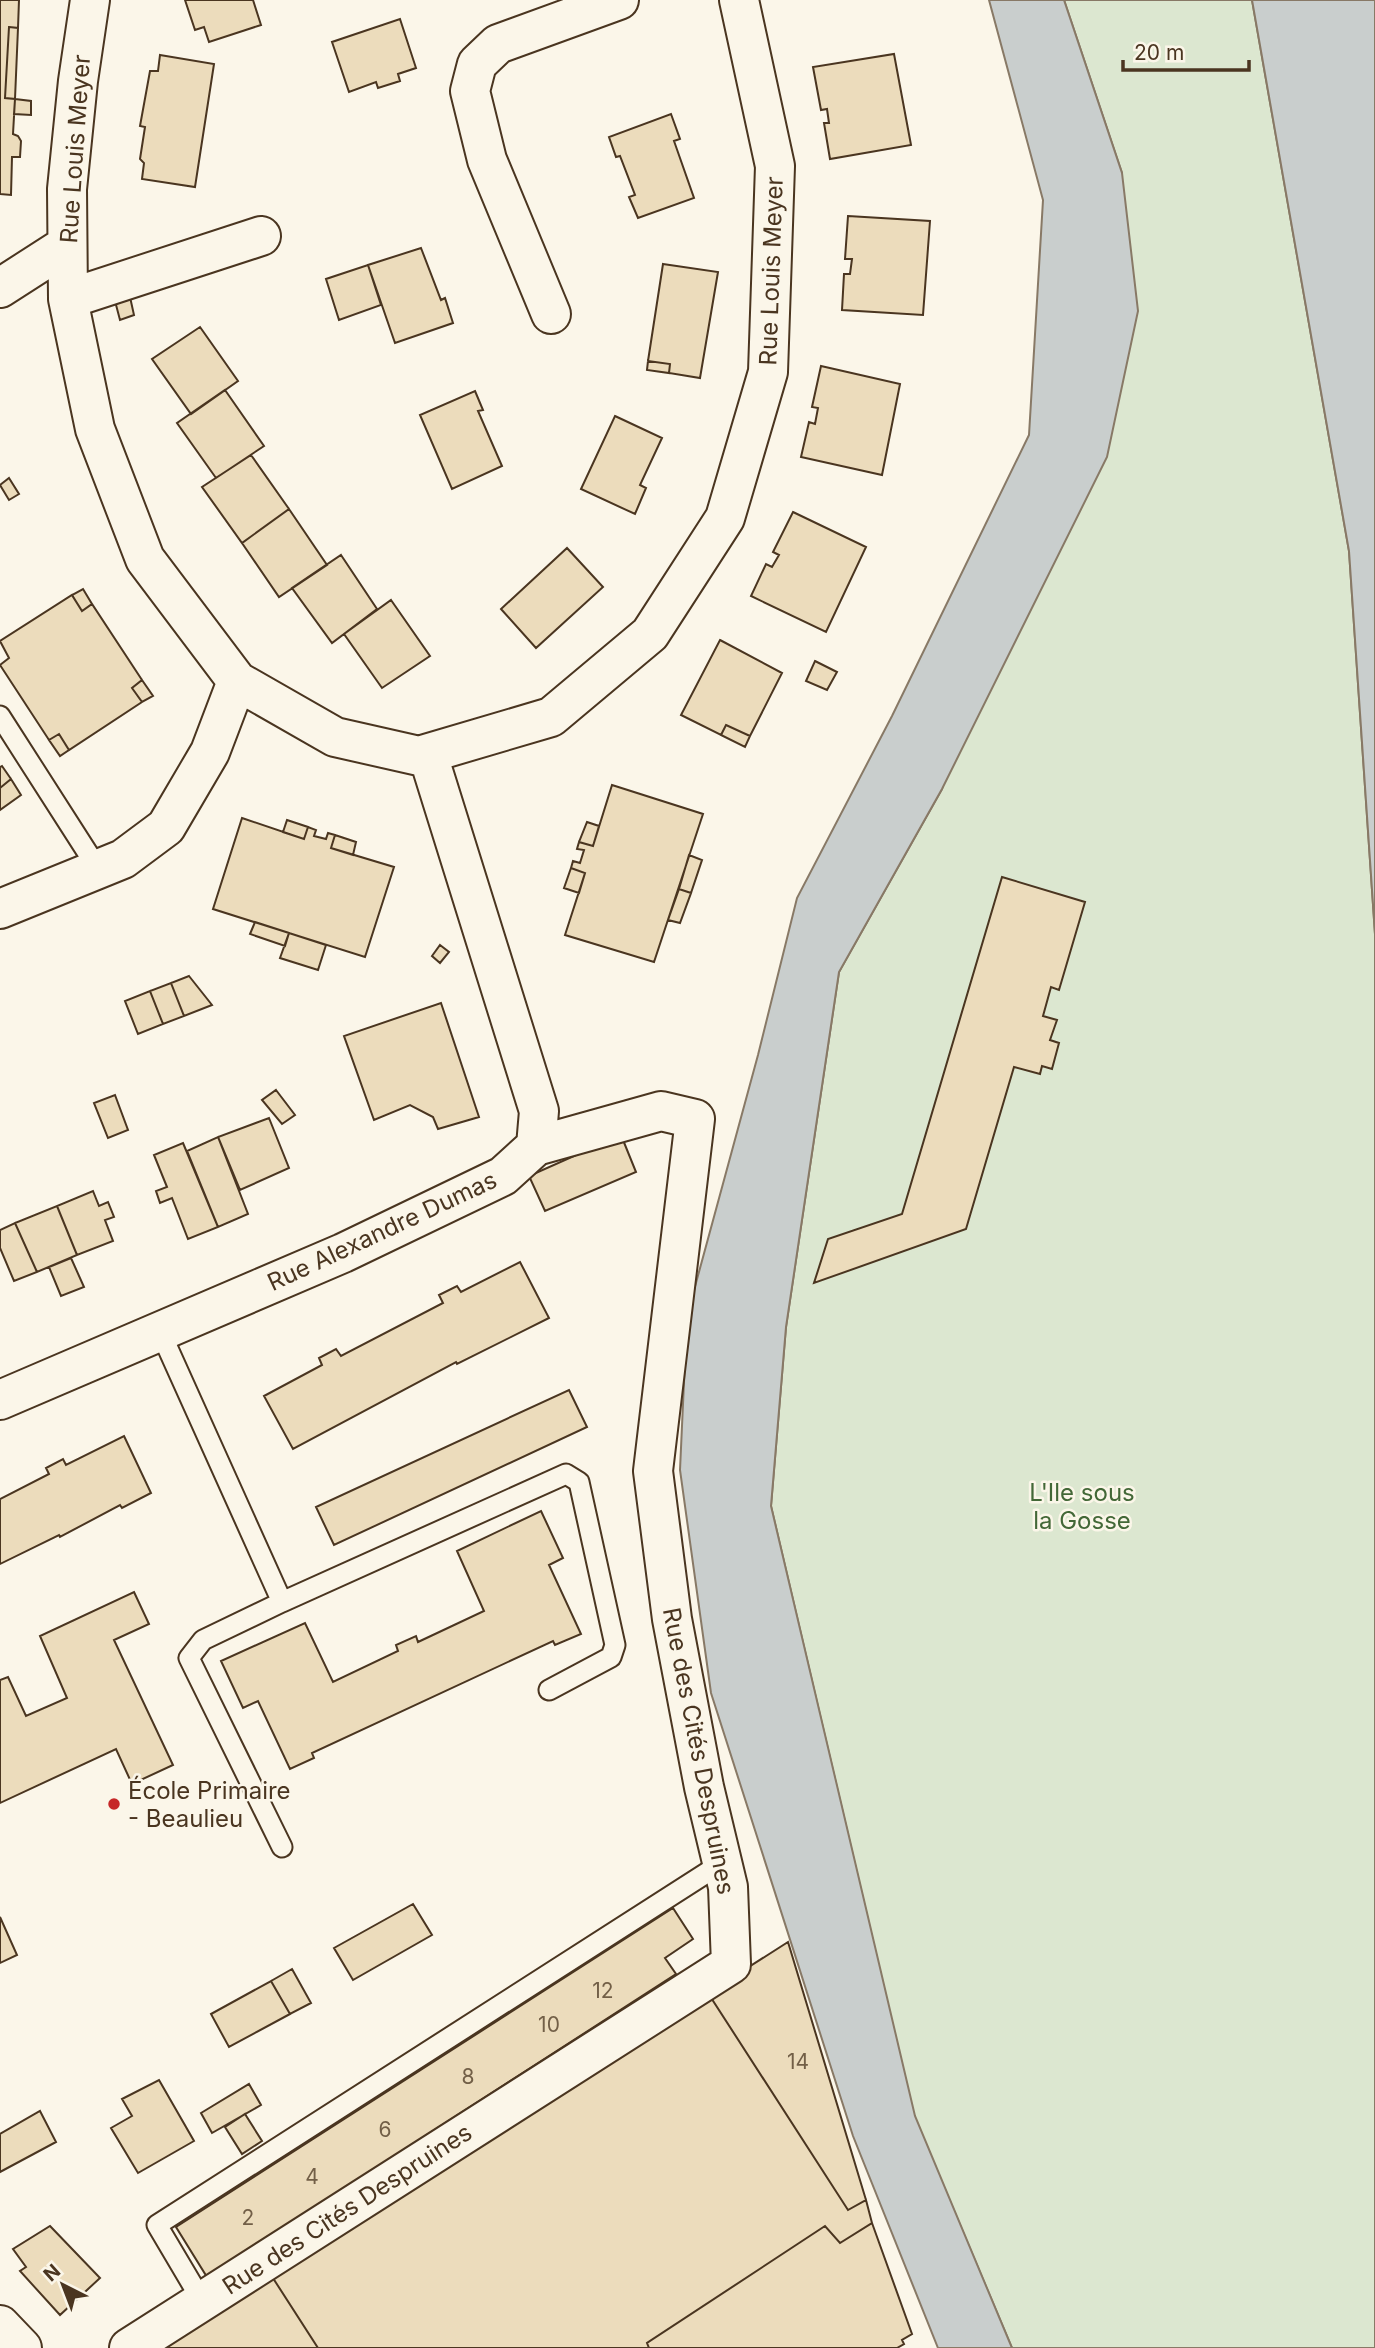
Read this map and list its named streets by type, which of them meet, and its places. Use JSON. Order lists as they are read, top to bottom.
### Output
{
  "streets": {
    "street": ["Rue Louis Meyer", "Rue Alexandre Dumas", "Rue des Cités Despruines"]
  },
  "crossings": [
    ["Rue Alexandre Dumas", "Rue des Cités Despruines"]
  ],
  "parks": ["L'Ile sous la Gosse"],
  "places": ["École Primaire - Beaulieu"],
  "house_numbers": [
    "12",
    "10",
    "14",
    "8",
    "6",
    "4",
    "2"
  ],
  "scale_bar": "20 m",
  "north": "top left"
}
